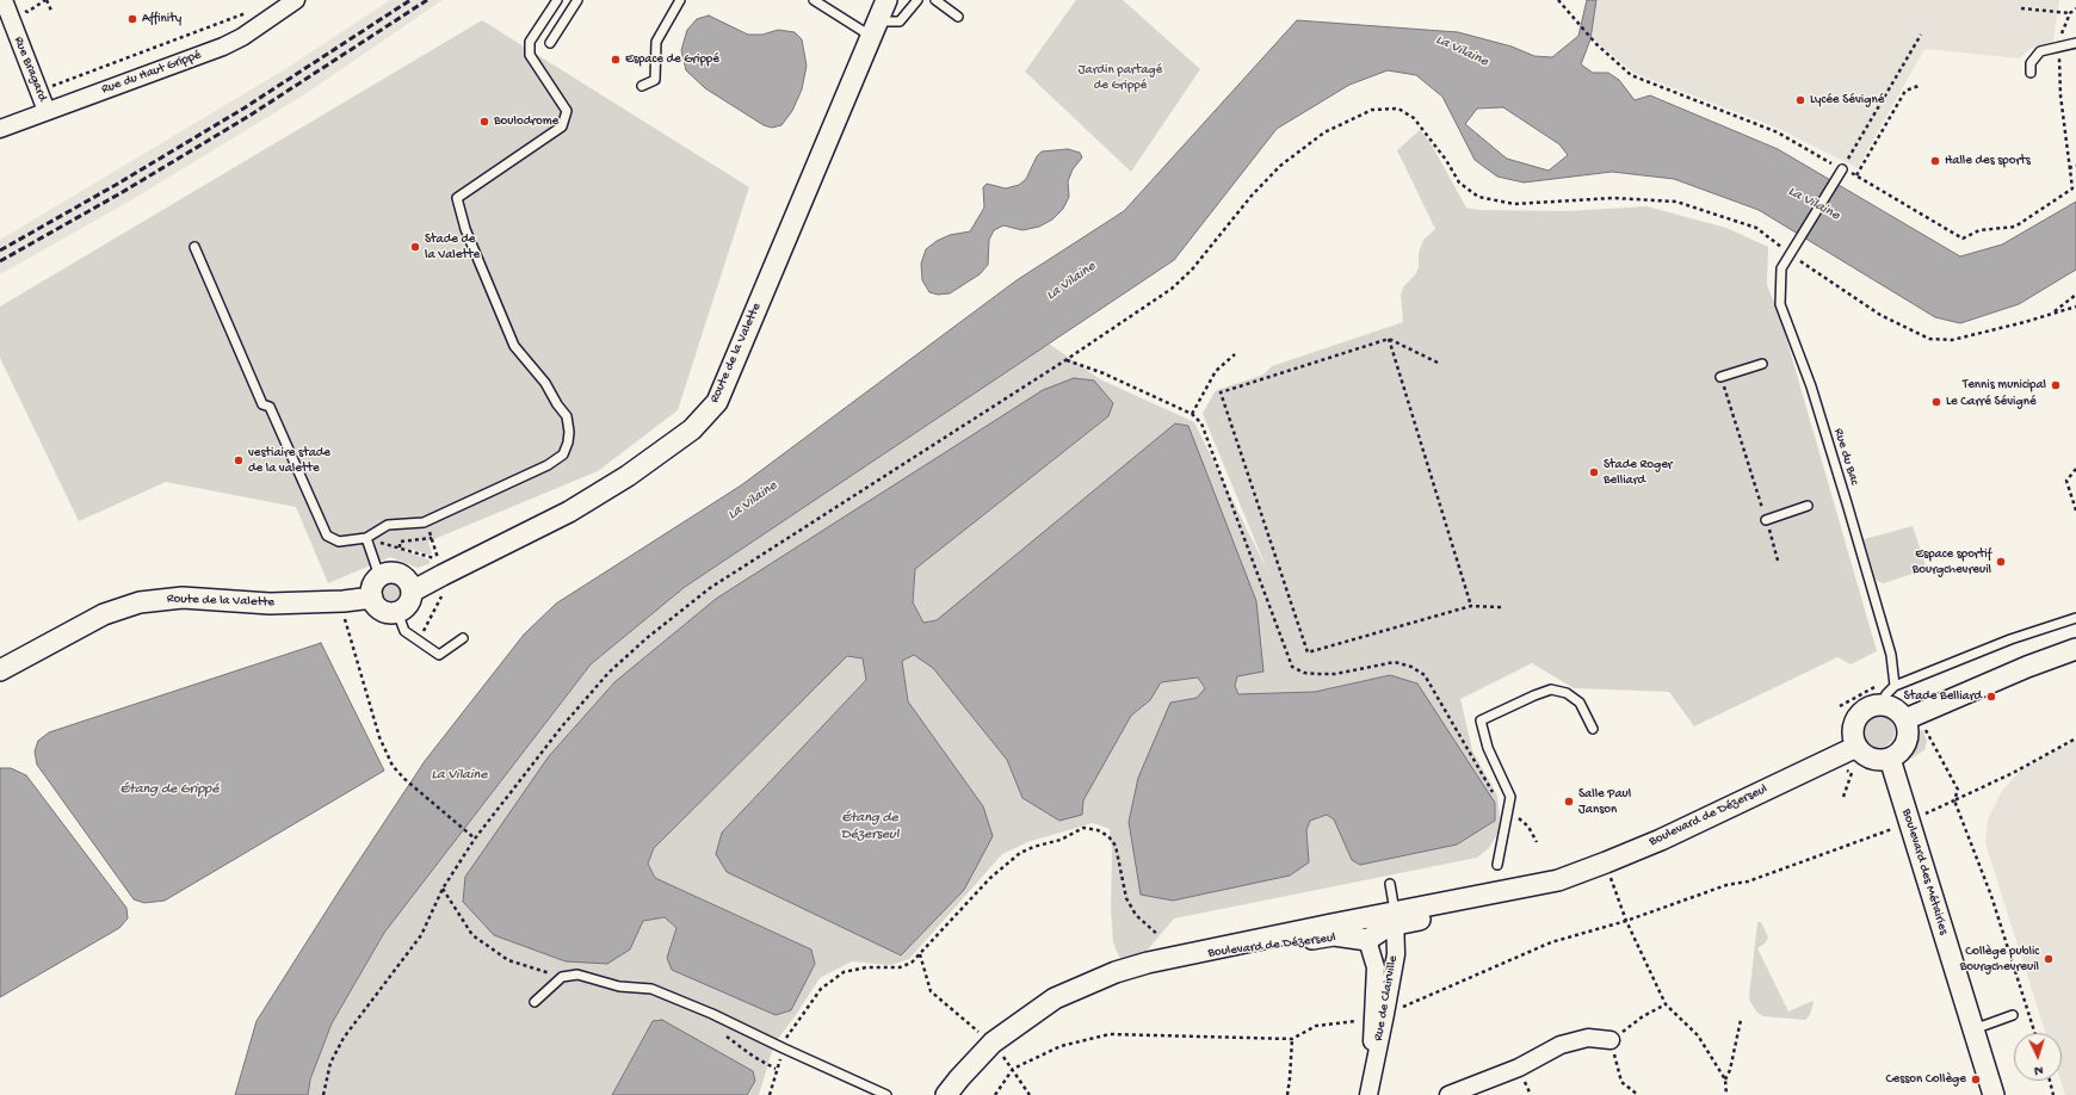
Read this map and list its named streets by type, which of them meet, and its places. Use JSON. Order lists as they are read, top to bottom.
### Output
{
  "streets": {
    "street": [
      "Rue Bragard",
      "Rue du Haut Grippé",
      "Route de la Valette",
      "Boulevard de Dézerseul",
      "Boulevard des Métairies",
      "Rue de Clairville"
    ],
    "lane": ["Rue du Bac"]
  },
  "crossings": [
    ["Rue Bragard", "Rue du Haut Grippé"],
    ["Boulevard de Dézerseul", "Boulevard des Métairies"],
    ["Boulevard de Dézerseul", "Rue de Clairville"]
  ],
  "water": ["La Vilaine", "Étang de Grippé", "Étang de Dézerseul"],
  "parks": ["Jardin partagé de Grippé"],
  "places": [
    "Affinity",
    "Espace de Grippé",
    "Lycée Sévigné",
    "Boulodrome",
    "Halle des sports",
    "Stade de la Valette",
    "Tennis municipal",
    "Le Carré Sévigné",
    "vestiaire stade de la valette",
    "Stade Roger Belliard",
    "Espace sportif Bourgchevreuil",
    "Stade Belliard",
    "Salle Paul Janson",
    "Collège public Bourgchevreuil",
    "Cesson Collège"
  ],
  "north": "bottom"
}
